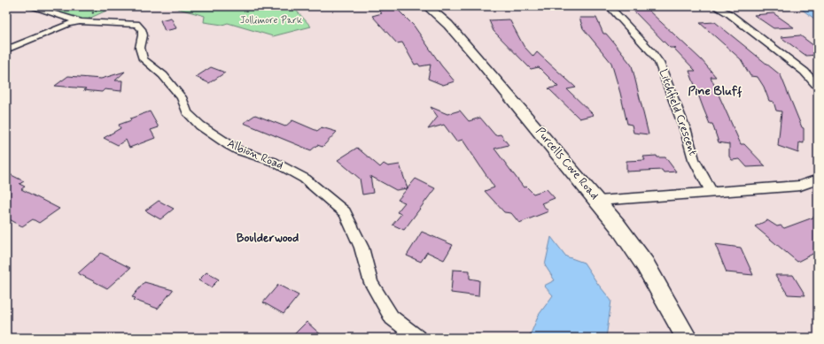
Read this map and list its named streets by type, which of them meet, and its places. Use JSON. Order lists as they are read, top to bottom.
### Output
{
  "streets": {
    "main road": ["Purcells Cove Road"],
    "street": ["Litchfield Crescent", "Albion Road"]
  },
  "districts": ["Pine Bluff", "Boulderwood"],
  "parks": ["Jollimore Park"]
}
